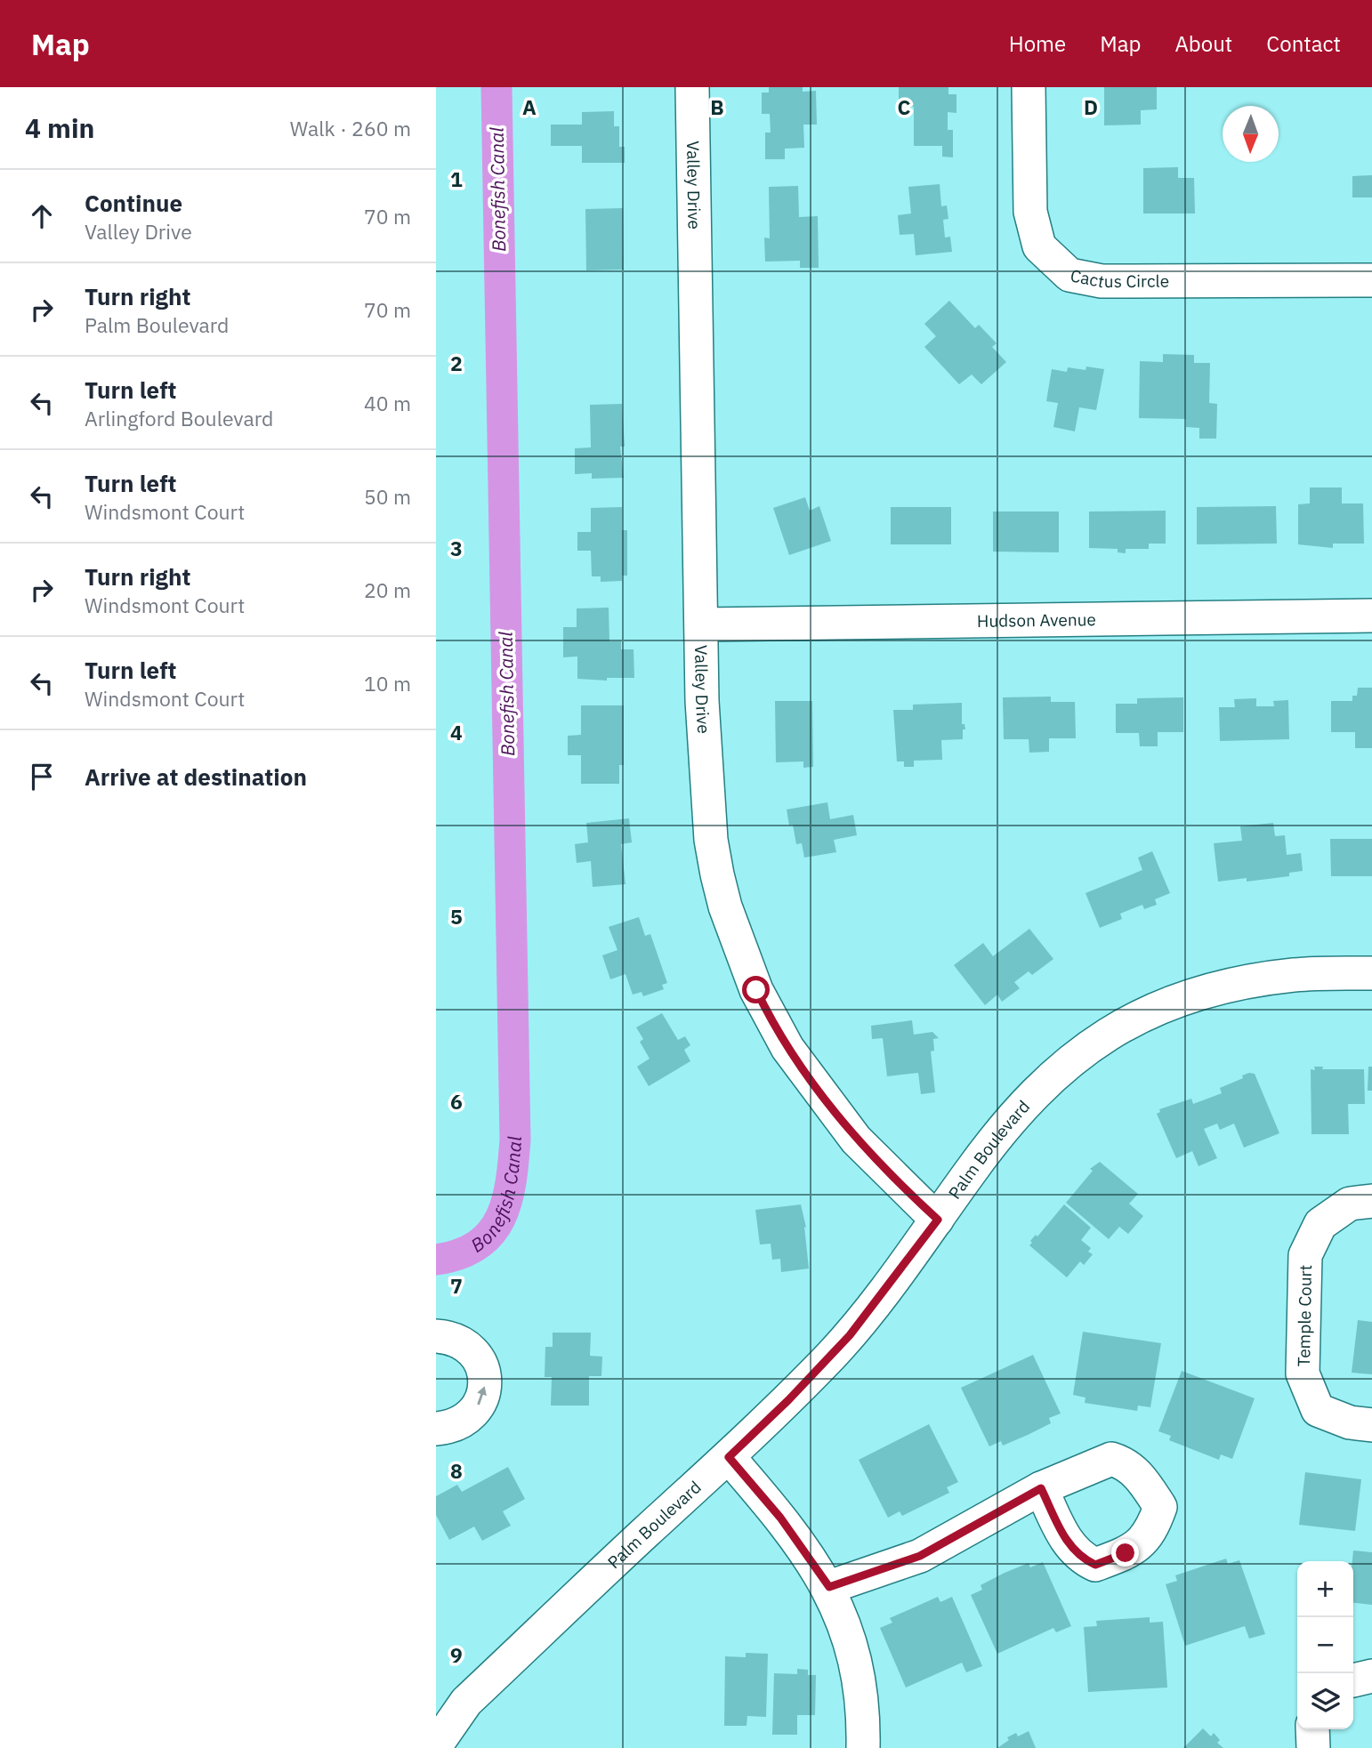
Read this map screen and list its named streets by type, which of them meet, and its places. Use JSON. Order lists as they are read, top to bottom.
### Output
{
  "streets": {
    "street": [
      "Valley Drive",
      "Cactus Circle",
      "Hudson Avenue",
      "Palm Boulevard",
      "Temple Court"
    ]
  },
  "crossings": [
    ["Valley Drive", "Hudson Avenue"],
    ["Valley Drive", "Palm Boulevard"]
  ],
  "water": ["Bonefish Canal"],
  "north": "bottom",
  "page": {
    "header": "Map",
    "nav": [
      "Home",
      "Map",
      "About",
      "Contact"
    ],
    "heading": ["4 min", "Walk · 260 m"],
    "list": [
      ["Continue", "Valley Drive", "70 m"],
      ["Turn right", "Palm Boulevard", "70 m"],
      ["Turn left", "Arlingford Boulevard", "40 m"],
      ["Turn left", "Windsmont Court", "50 m"],
      ["Turn right", "Windsmont Court", "20 m"],
      ["Turn left", "Windsmont Court", "10 m"],
      "Arrive at destination"
    ],
    "map_buttons": ["+", "−"]
  },
  "grid": {
    "columns": [
      "A",
      "B",
      "C",
      "D"
    ],
    "rows": [
      "1",
      "2",
      "3",
      "4",
      "5",
      "6",
      "7",
      "8",
      "9"
    ]
  }
}
